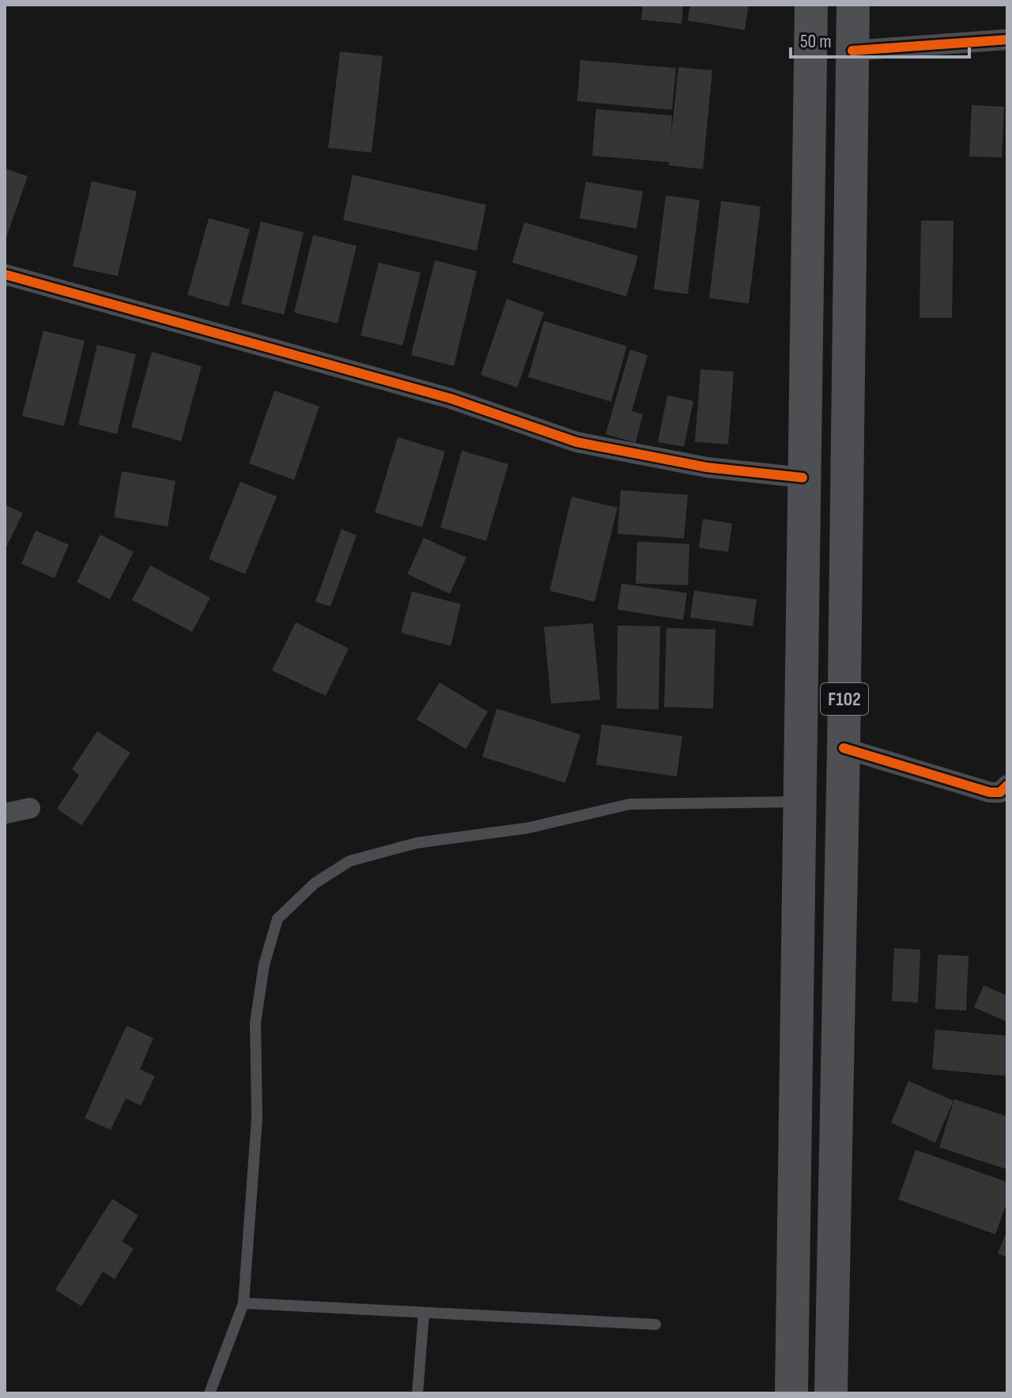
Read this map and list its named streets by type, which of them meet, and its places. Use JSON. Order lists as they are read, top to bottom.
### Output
{
  "streets": {
    "main road": ["F102"]
  },
  "scale_bar": "50 m"
}
